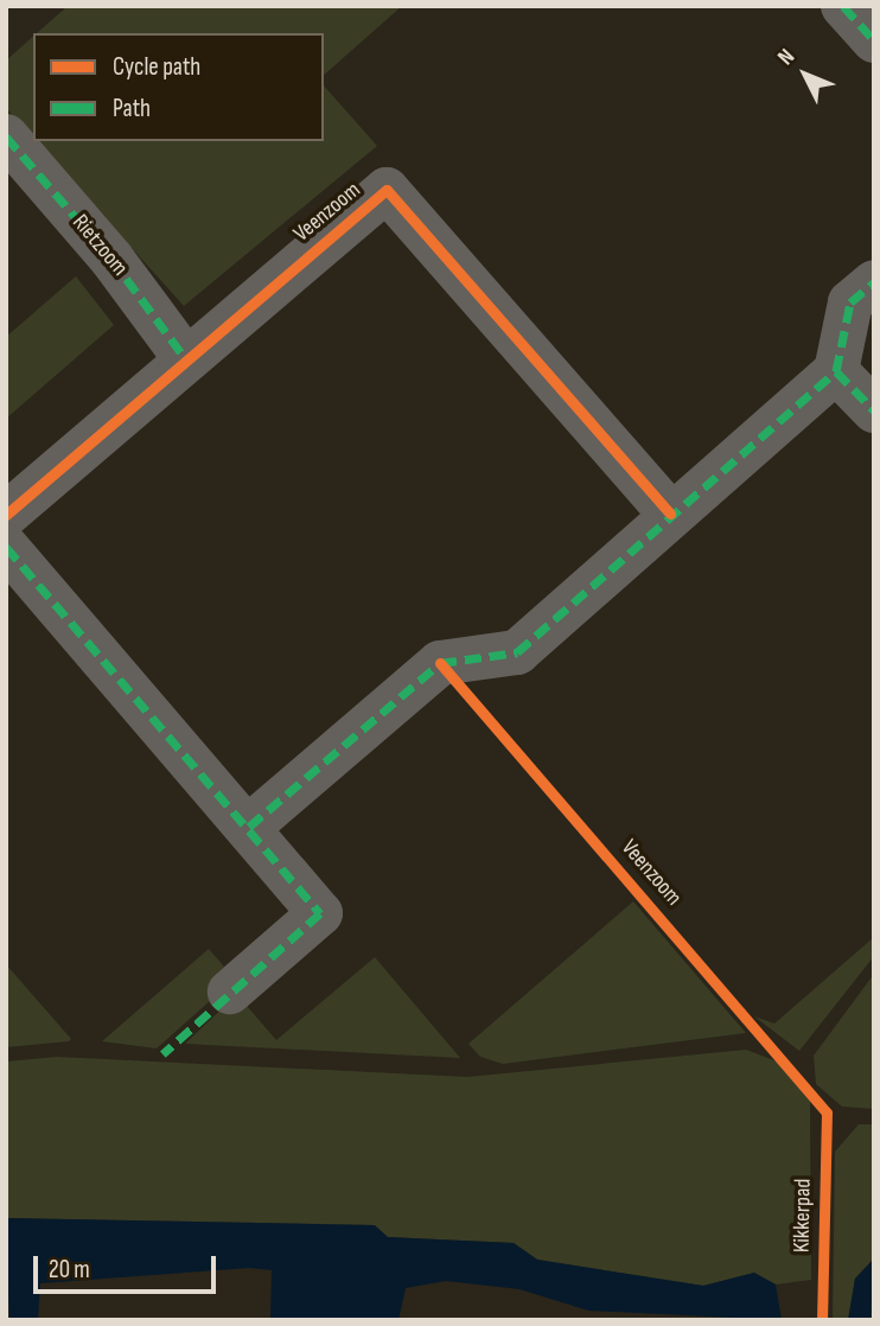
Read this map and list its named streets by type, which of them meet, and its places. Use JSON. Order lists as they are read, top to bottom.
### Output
{
  "streets": {
    "street": ["Veenzoom", "Rietzoom"],
    "cycle path": ["Kikkerpad"]
  },
  "crossings": [
    ["Veenzoom", "Rietzoom"]
  ],
  "legend": ["Cycle path", "Path"],
  "scale_bar": "20 m",
  "north": "top left"
}
